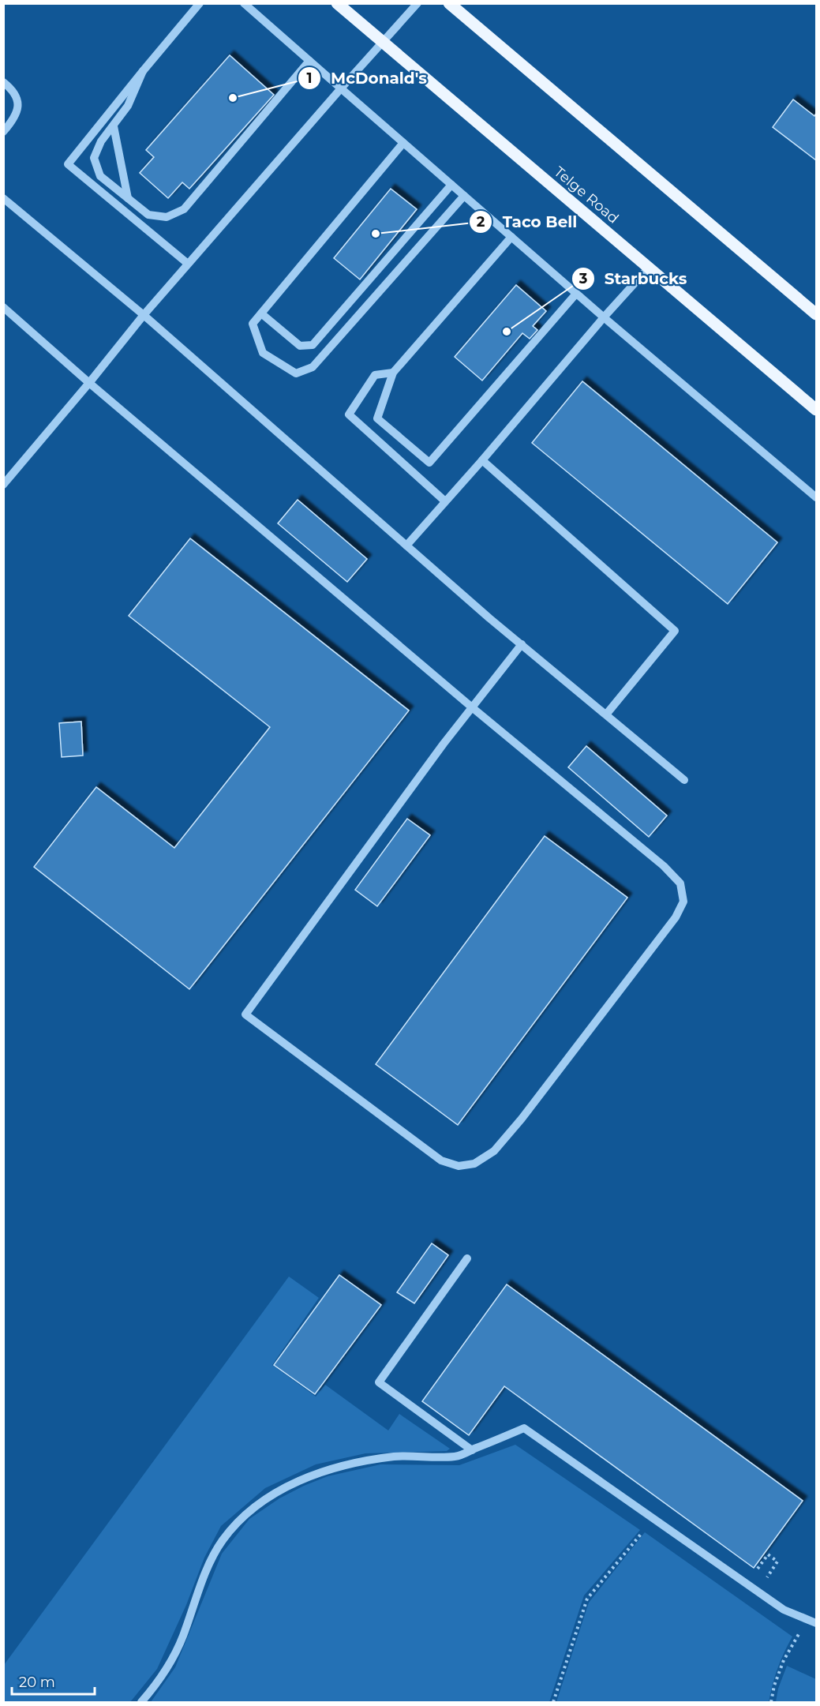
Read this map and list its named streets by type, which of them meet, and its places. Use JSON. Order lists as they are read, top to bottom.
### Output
{
  "streets": {
    "main road": ["Telge Road"]
  },
  "places": ["McDonald's", "Taco Bell", "Starbucks"],
  "scale_bar": "20 m"
}
